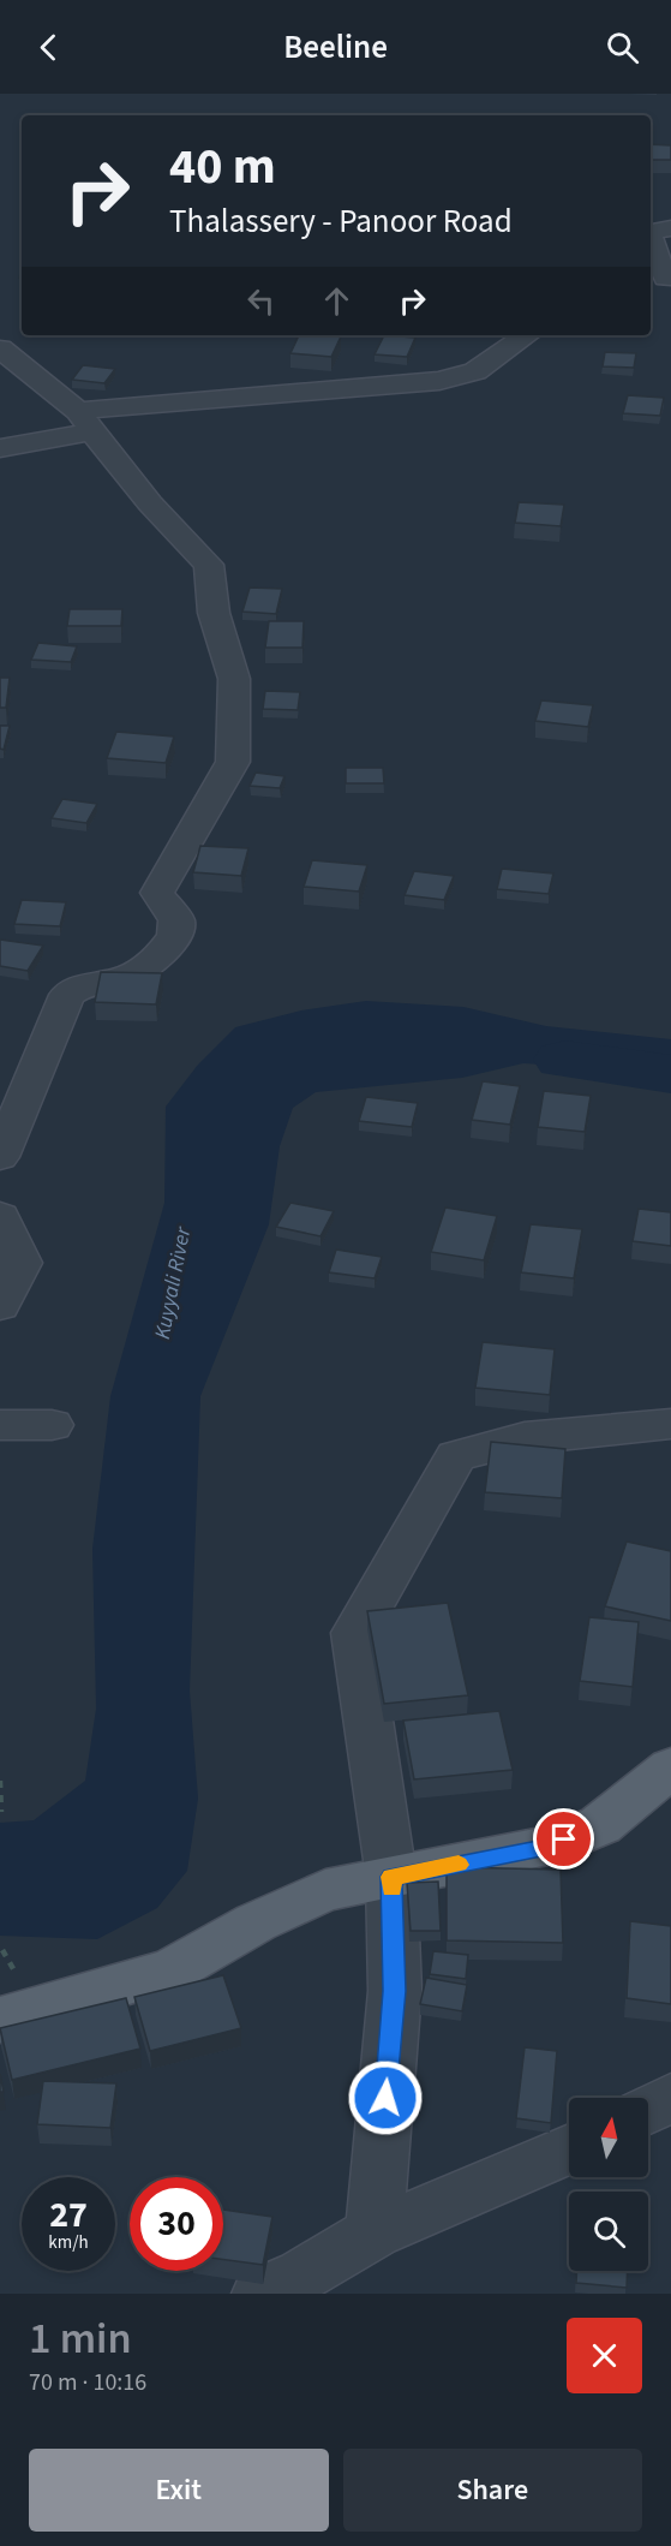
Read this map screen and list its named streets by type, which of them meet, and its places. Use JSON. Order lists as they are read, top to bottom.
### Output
{
  "water": ["Kuyyali River"],
  "north": "top",
  "page": {
    "header": "Beeline",
    "turn": ["40 m", "Thalassery - Panoor Road"],
    "speed": "27 km/h",
    "limit": "30",
    "heading": ["1 min", "70 m · 10:16"],
    "buttons": ["Exit", "Share"]
  }
}
